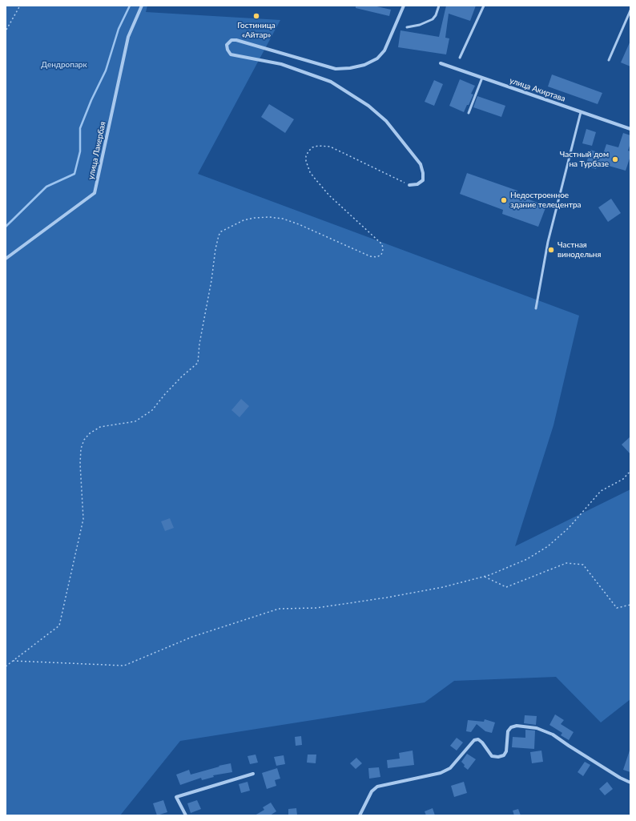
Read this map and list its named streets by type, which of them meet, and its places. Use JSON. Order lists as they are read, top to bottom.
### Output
{
  "streets": {
    "street": ["улица Акиртава", "улица Лакербая"]
  },
  "parks": ["Дендропарк"],
  "places": [
    "Гостиница «Айтар»",
    "Частный дом на Турбазе",
    "Недостроенное здание телецентра",
    "Частная винодельня"
  ]
}
